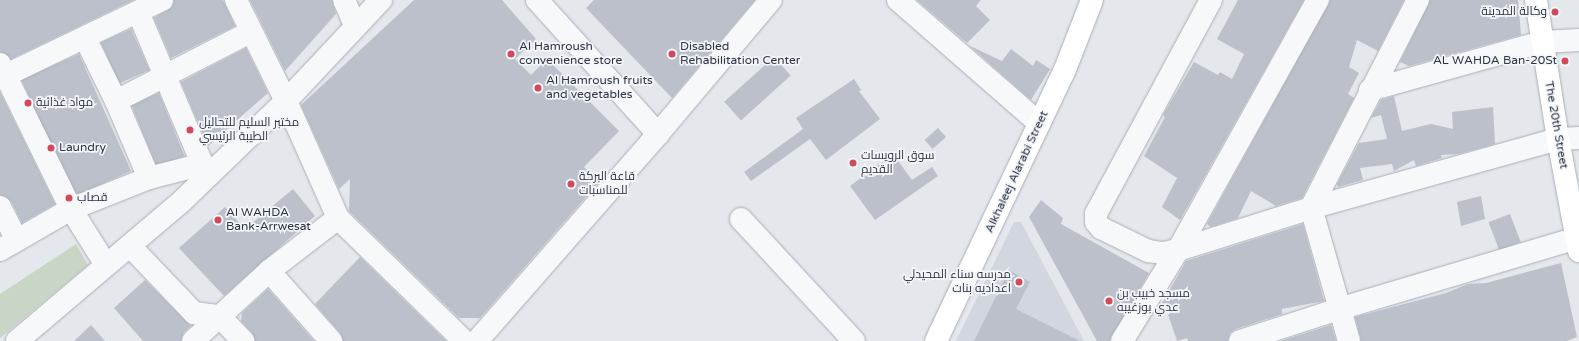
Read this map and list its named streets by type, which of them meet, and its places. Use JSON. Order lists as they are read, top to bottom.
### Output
{
  "streets": {
    "main road": ["The 20th Street", "Alkhaleej Alarabi Street"]
  },
  "places": [
    "وكالة المدينة",
    "Al Hamroush convenience store",
    "Disabled Rehabilitation Center",
    "AL WAHDA Ban-20St",
    "Al Hamroush fruits and vegetables",
    "مواد غذائية",
    "مختبر السليم للتحاليل الطيبة الرئيسي",
    "Laundry",
    "سوق الرويسات القديم",
    "قاعة البركة للمناسبات",
    "قصاب",
    "Al WAHDA Bank-Arrwesat",
    "مدرسه سناء المحيدلي اعداديه بنات",
    "مسجد خبيب بن عدي بوزغيبه"
  ]
}
